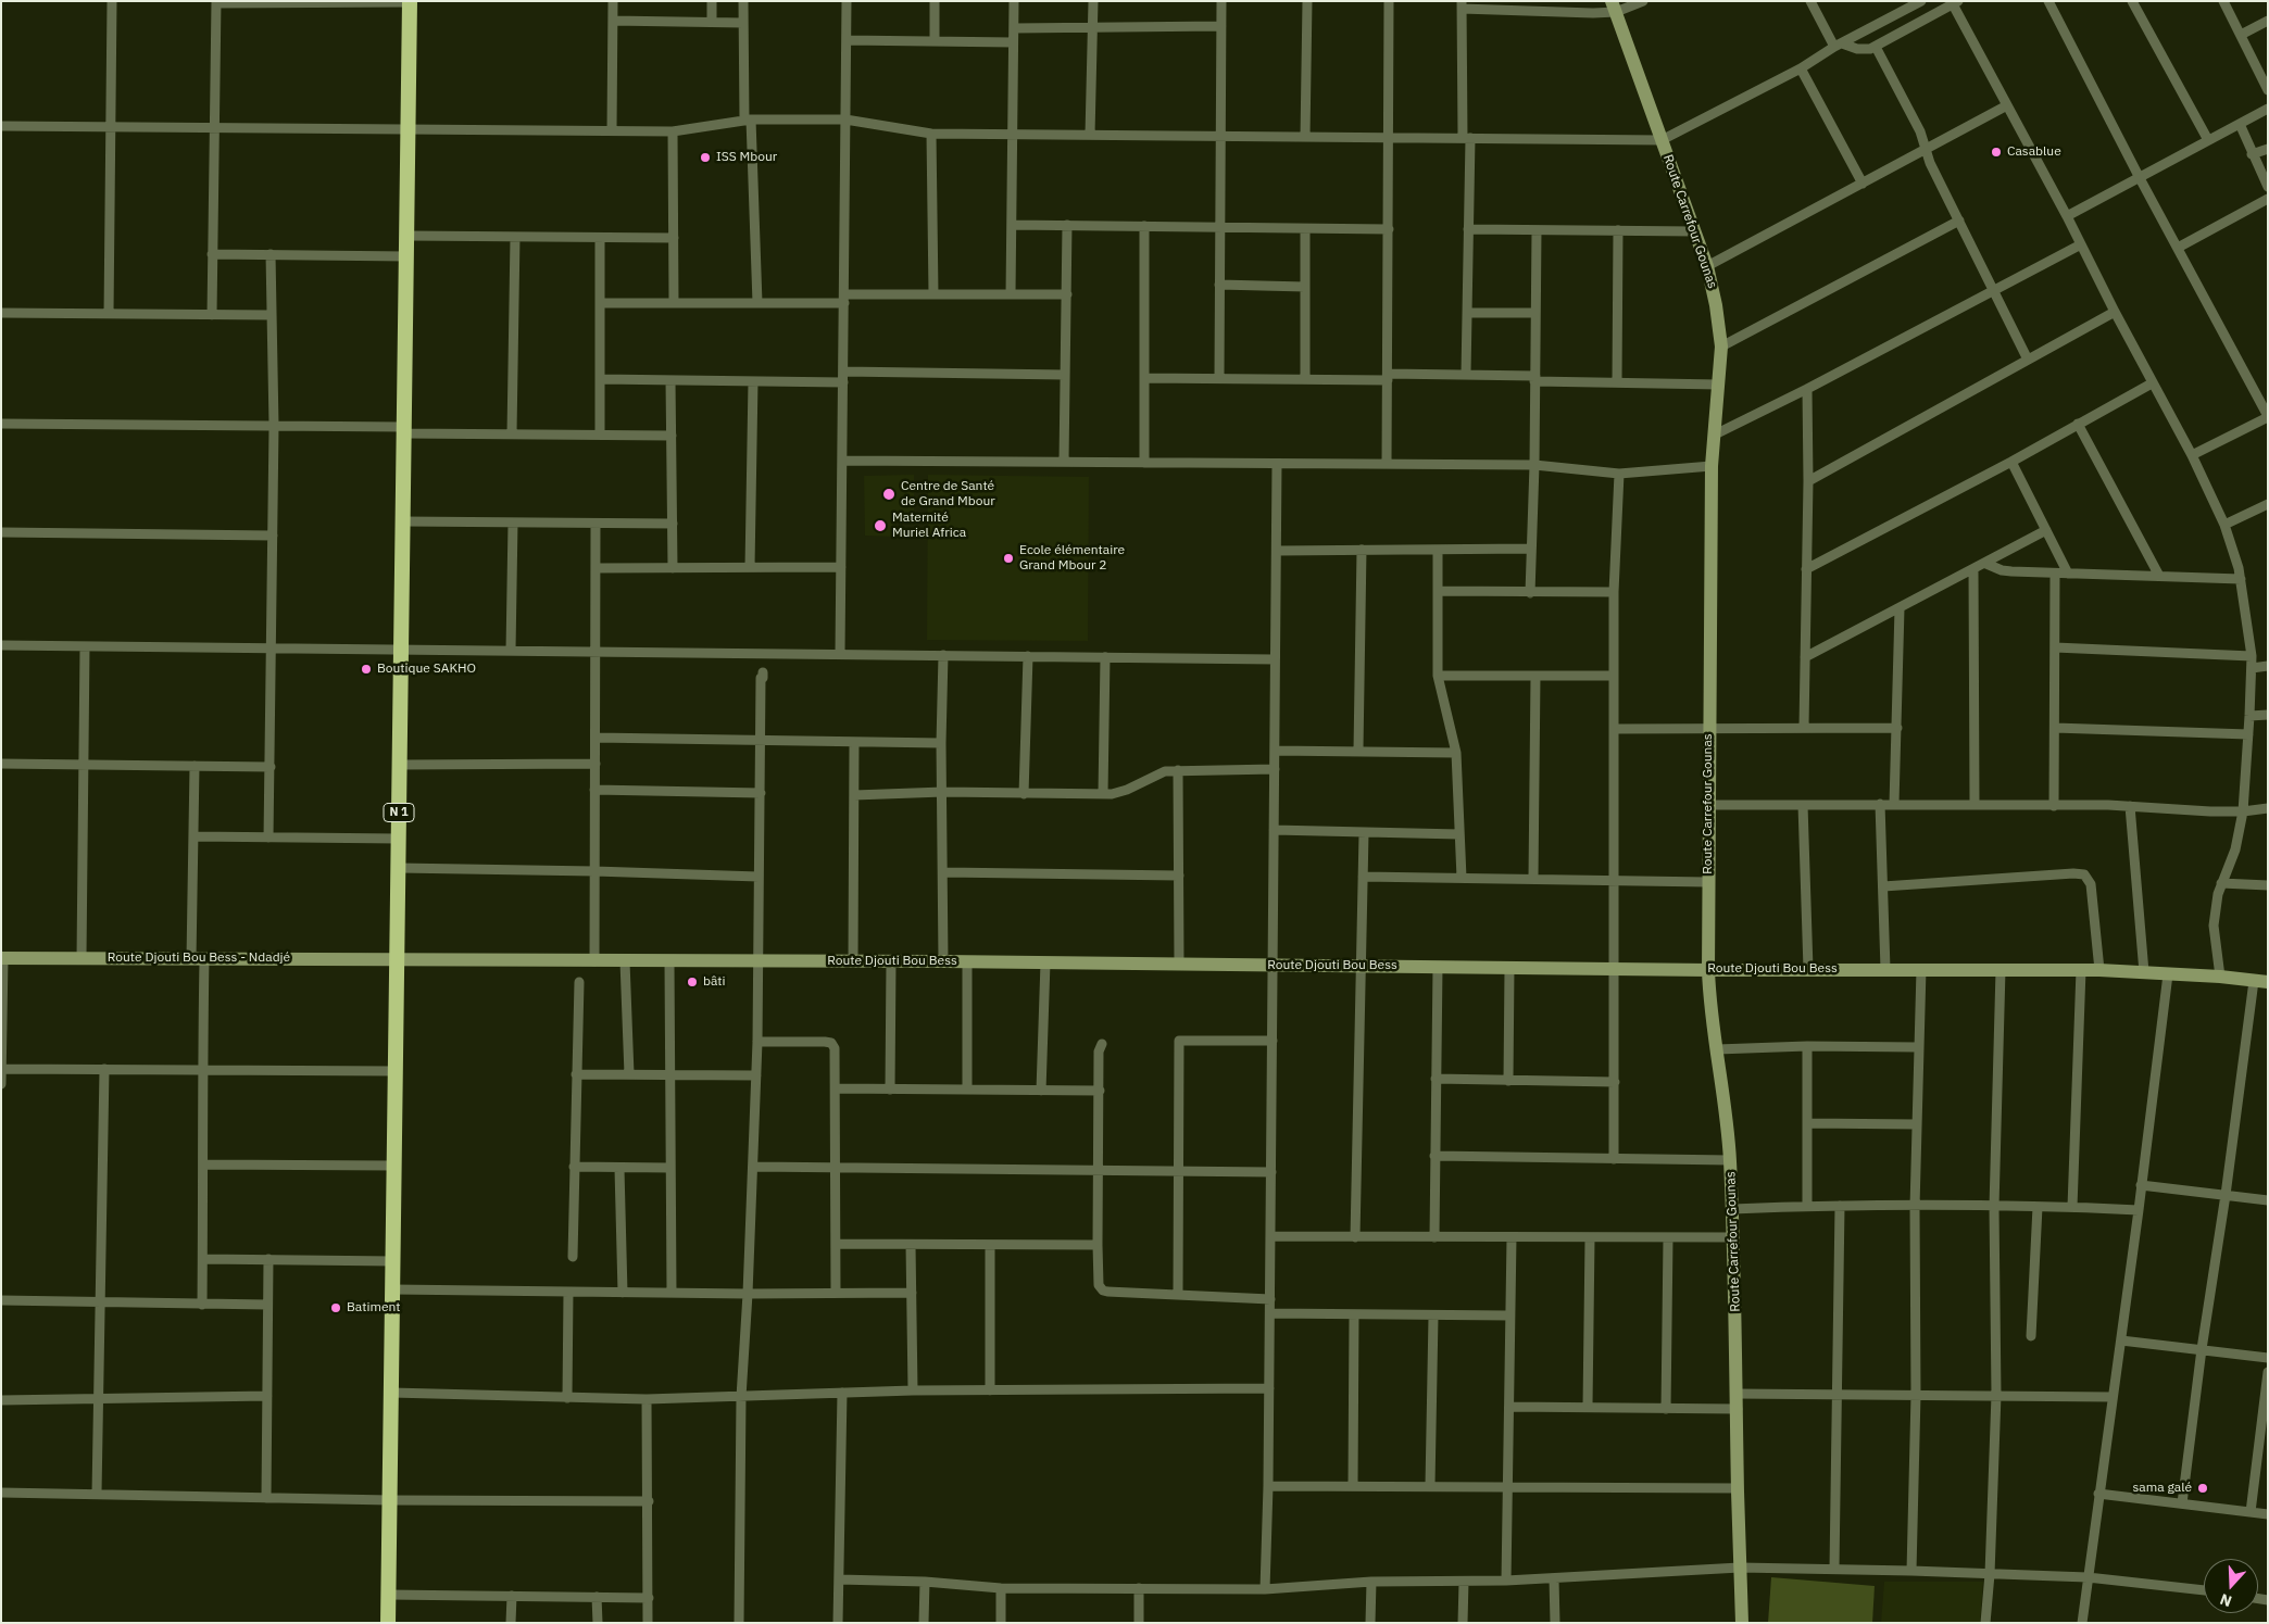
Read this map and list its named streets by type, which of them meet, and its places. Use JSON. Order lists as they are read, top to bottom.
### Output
{
  "streets": {
    "highway": ["N 1"],
    "main road": ["Route Carrefour Gounas", "Route Djouti Bou Bess - Ndadjé", "Route Djouti Bou Bess"]
  },
  "crossings": [
    ["Route Carrefour Gounas", "Route Djouti Bou Bess"],
    ["N 1", "Route Djouti Bou Bess - Ndadjé"],
    ["N 1", "Route Djouti Bou Bess"],
    ["Route Djouti Bou Bess - Ndadjé", "Route Djouti Bou Bess"]
  ],
  "places": [
    "Casablue",
    "ISS Mbour",
    "Centre de Santé de Grand Mbour",
    "Maternité Muriel Africa",
    "Ecole élémentaire Grand Mbour 2",
    "Boutique SAKHO",
    "bâti",
    "Batiment",
    "sama galé"
  ],
  "north": "bottom"
}
